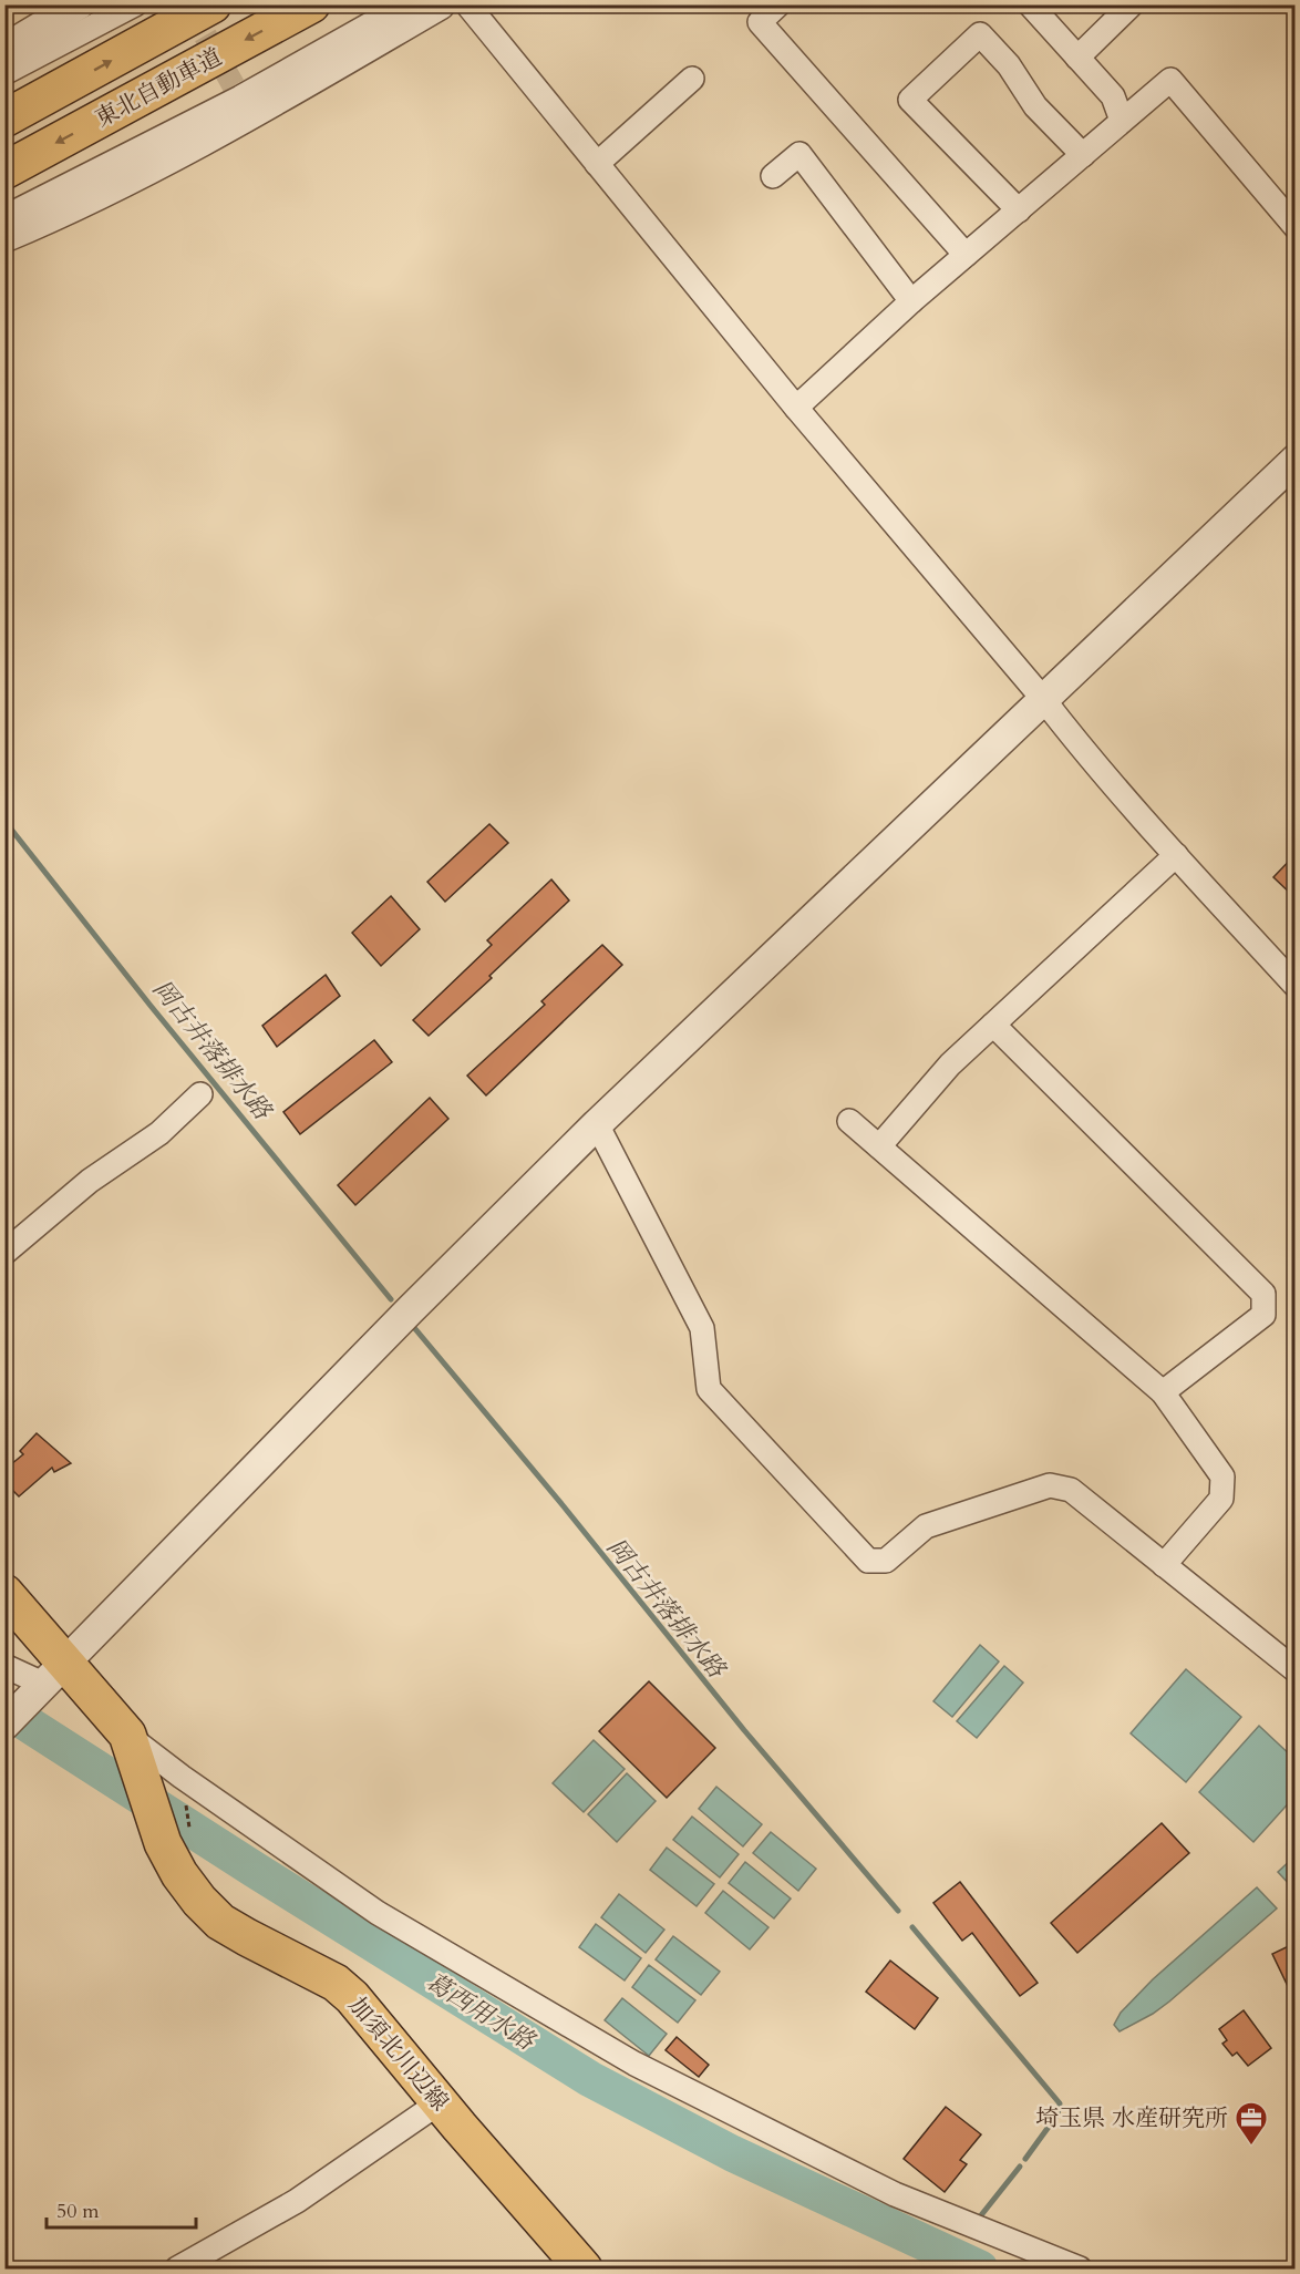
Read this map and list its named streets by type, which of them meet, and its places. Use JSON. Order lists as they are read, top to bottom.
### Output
{
  "streets": {
    "main road": ["東北自動車道", "加須北川辺線"]
  },
  "water": ["岡古井落排水路", "葛西用水路"],
  "places": {
    "office": ["埼玉県 水産研究所"]
  },
  "scale_bar": "50 m"
}
